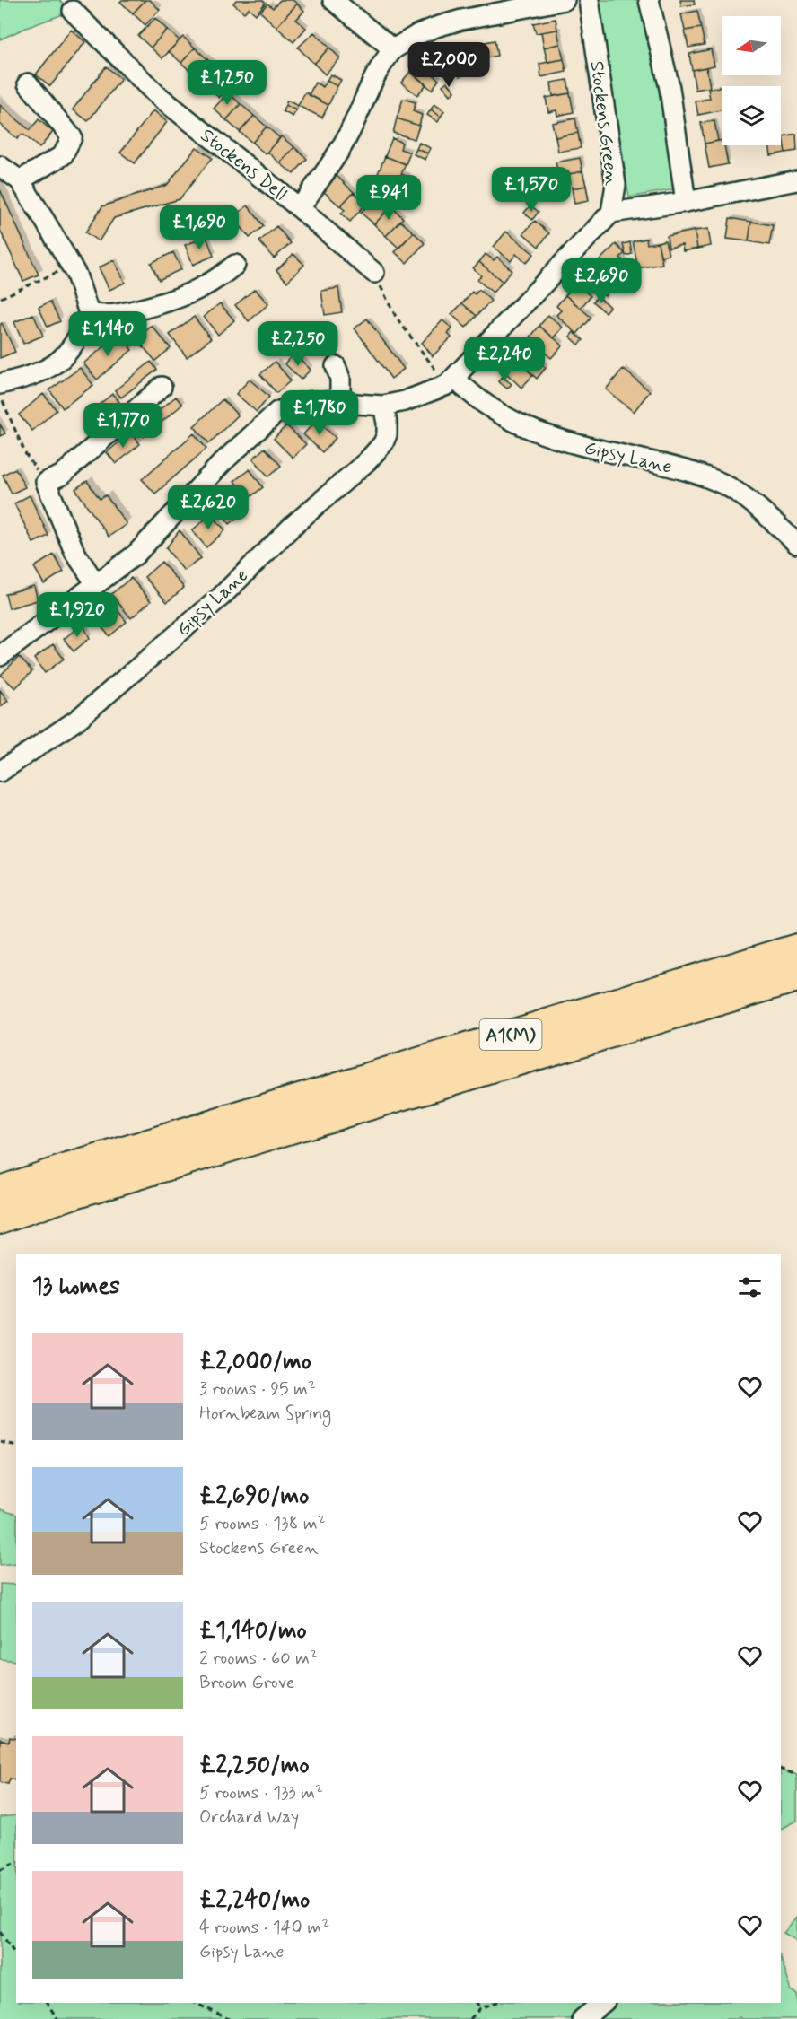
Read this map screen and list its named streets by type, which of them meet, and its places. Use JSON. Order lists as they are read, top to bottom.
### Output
{
  "streets": {
    "highway": ["A1(M)"],
    "street": ["Stockens Green", "Stockens Dell", "Gipsy Lane"]
  },
  "crossings": [
    ["Stockens Green", "Gipsy Lane"]
  ],
  "north": "left",
  "page": {
    "price": [
      "£2,000",
      "£1,250",
      "£1,570",
      "£941",
      "£1,690",
      "£2,690",
      "£1,140",
      "£2,250",
      "£2,240",
      "£1,780",
      "£1,770",
      "£2,620",
      "£1,920"
    ],
    "heading": "13 homes",
    "list": [
      {
        "name": "£2,000/mo",
        "note": "3 rooms · 95 m² · Hornbeam Spring"
      },
      {
        "name": "£2,690/mo",
        "note": "5 rooms · 138 m² · Stockens Green"
      },
      {
        "name": "£1,140/mo",
        "note": "2 rooms · 60 m² · Broom Grove"
      },
      {
        "name": "£2,250/mo",
        "note": "5 rooms · 133 m² · Orchard Way"
      },
      {
        "name": "£2,240/mo",
        "note": "4 rooms · 140 m² · Gipsy Lane"
      }
    ]
  }
}
